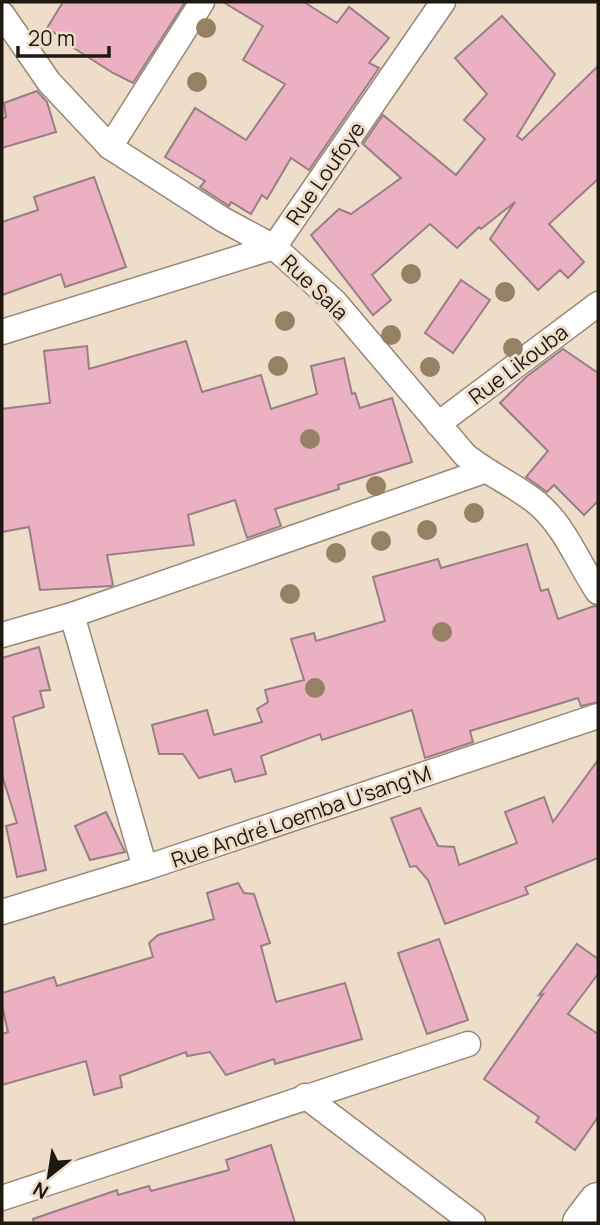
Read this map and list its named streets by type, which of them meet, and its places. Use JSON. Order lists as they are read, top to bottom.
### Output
{
  "streets": {
    "street": [
      "Rue Loufoye",
      "Rue Sala",
      "Rue Likouba",
      "Rue André Loemba U'sang'M"
    ]
  },
  "crossings": [
    ["Rue Loufoye", "Rue Sala"],
    ["Rue Sala", "Rue Likouba"]
  ],
  "scale_bar": "20 m",
  "north": "bottom left"
}
